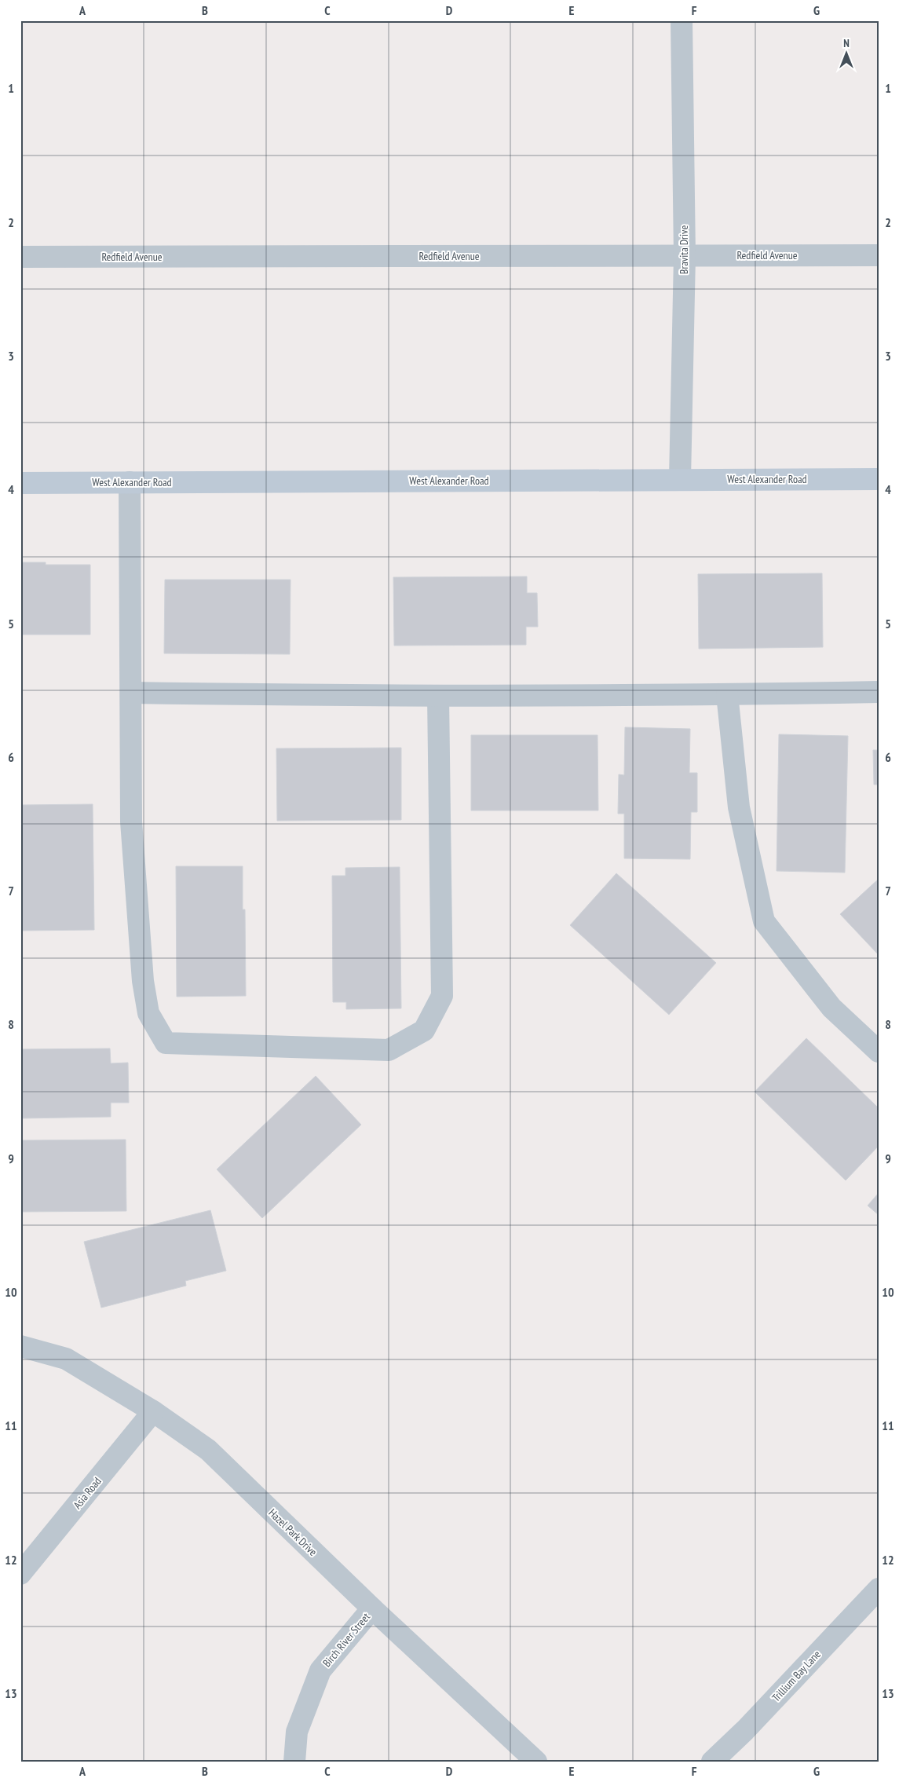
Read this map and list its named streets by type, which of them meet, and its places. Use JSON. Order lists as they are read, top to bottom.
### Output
{
  "streets": {
    "main road": ["West Alexander Road"],
    "street": [
      "Bravita Drive",
      "Redfield Avenue",
      "Asia Road",
      "Hazel Park Drive",
      "Birch River Street",
      "Trillium Bay Lane"
    ]
  },
  "crossings": [
    ["Bravita Drive", "Redfield Avenue"],
    ["Bravita Drive", "West Alexander Road"],
    ["Asia Road", "Hazel Park Drive"],
    ["Hazel Park Drive", "Birch River Street"]
  ],
  "north": "top",
  "grid": {
    "columns": [
      "A",
      "B",
      "C",
      "D",
      "E",
      "F",
      "G"
    ],
    "rows": [
      "1",
      "2",
      "3",
      "4",
      "5",
      "6",
      "7",
      "8",
      "9",
      "10",
      "11",
      "12",
      "13"
    ]
  }
}
